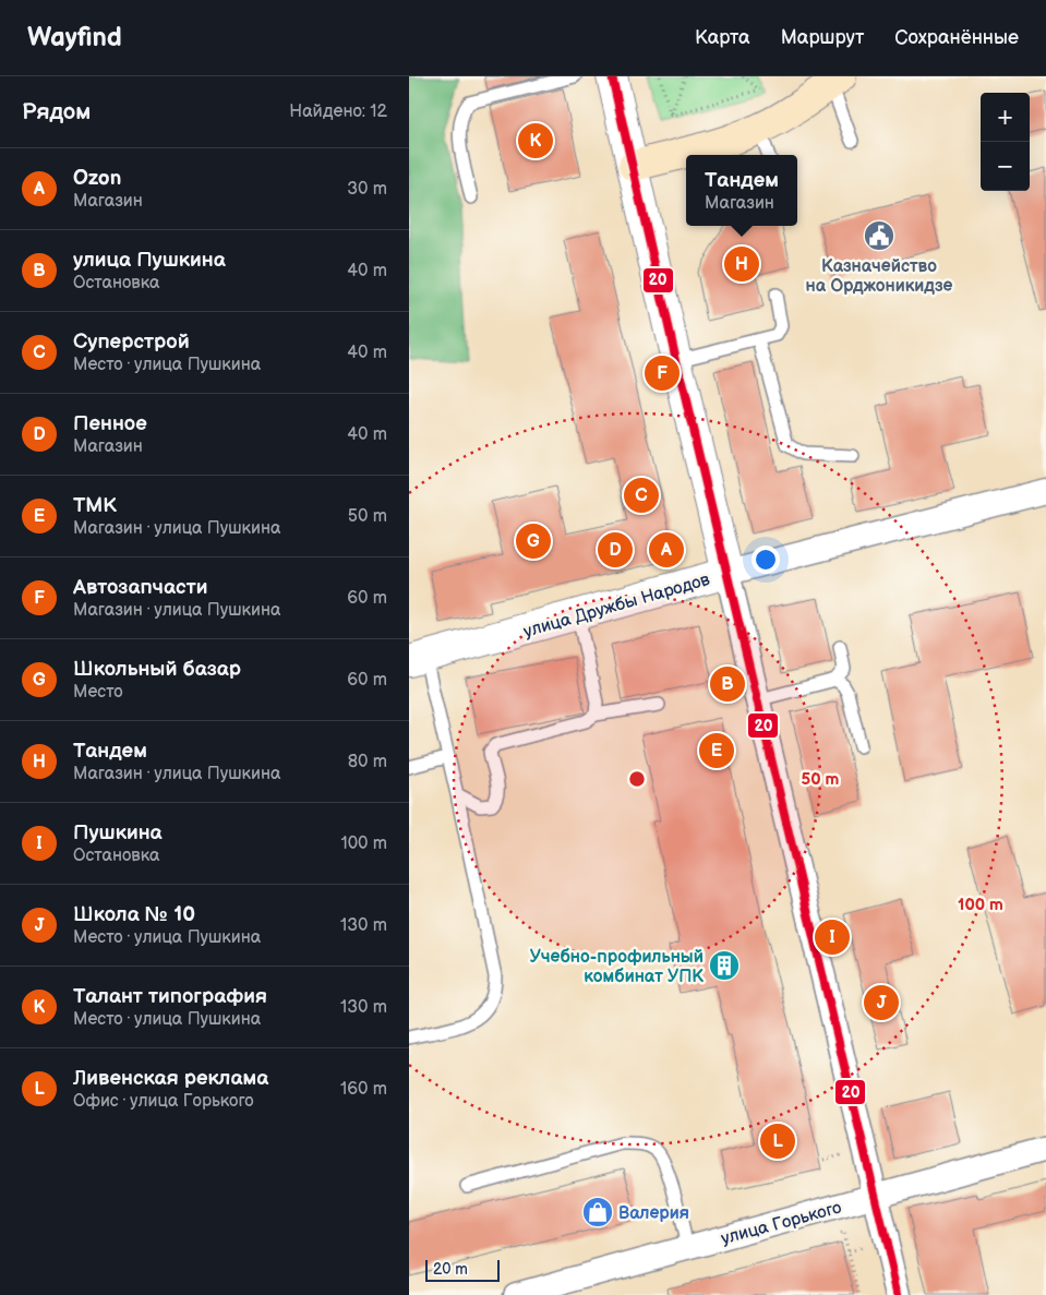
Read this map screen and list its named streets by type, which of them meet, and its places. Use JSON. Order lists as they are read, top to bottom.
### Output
{
  "streets": {
    "street": ["улица Дружбы Народов", "улица Горького"]
  },
  "places": {
    "public building": ["Казначейство на Орджоникидзе"],
    "building": ["Учебно-профильный комбинат УПК"],
    "shop": ["Валерия"]
  },
  "lines": ["transit line 20"],
  "scale_bar": "20 m",
  "page": {
    "header": "Wayfind",
    "nav": ["Карта", "Маршрут", "Сохранённые"],
    "heading": ["Рядом", "Найдено: 12"],
    "map_buttons": ["+", "−"],
    "pins": [
      "K",
      "H",
      "F",
      "C",
      "G",
      "A",
      "D",
      "B",
      "E",
      "I",
      "J",
      "L"
    ],
    "list": [
      {
        "mark": "A",
        "name": "Ozon",
        "note": "Магазин",
        "value": "30 m"
      },
      {
        "mark": "B",
        "name": "улица Пушкина",
        "note": "Остановка",
        "value": "40 m"
      },
      {
        "mark": "C",
        "name": "Суперстрой",
        "note": "Место · улица Пушкина",
        "value": "40 m"
      },
      {
        "mark": "D",
        "name": "Пенное",
        "note": "Магазин",
        "value": "40 m"
      },
      {
        "mark": "E",
        "name": "ТМК",
        "note": "Магазин · улица Пушкина",
        "value": "50 m"
      },
      {
        "mark": "F",
        "name": "Автозапчасти",
        "note": "Магазин · улица Пушкина",
        "value": "60 m"
      },
      {
        "mark": "G",
        "name": "Школьный базар",
        "note": "Место",
        "value": "60 m"
      },
      {
        "mark": "H",
        "name": "Тандем",
        "note": "Магазин · улица Пушкина",
        "value": "80 m"
      },
      {
        "mark": "I",
        "name": "Пушкина",
        "note": "Остановка",
        "value": "100 m"
      },
      {
        "mark": "J",
        "name": "Школа № 10",
        "note": "Место · улица Пушкина",
        "value": "130 m"
      },
      {
        "mark": "K",
        "name": "Талант типография",
        "note": "Место · улица Пушкина",
        "value": "130 m"
      },
      {
        "mark": "L",
        "name": "Ливенская реклама",
        "note": "Офис · улица Горького",
        "value": "160 m"
      }
    ],
    "popup": ["Тандем", "Магазин"],
    "scale": "20 m"
  },
  "rings": ["50 m", "100 m"]
}
